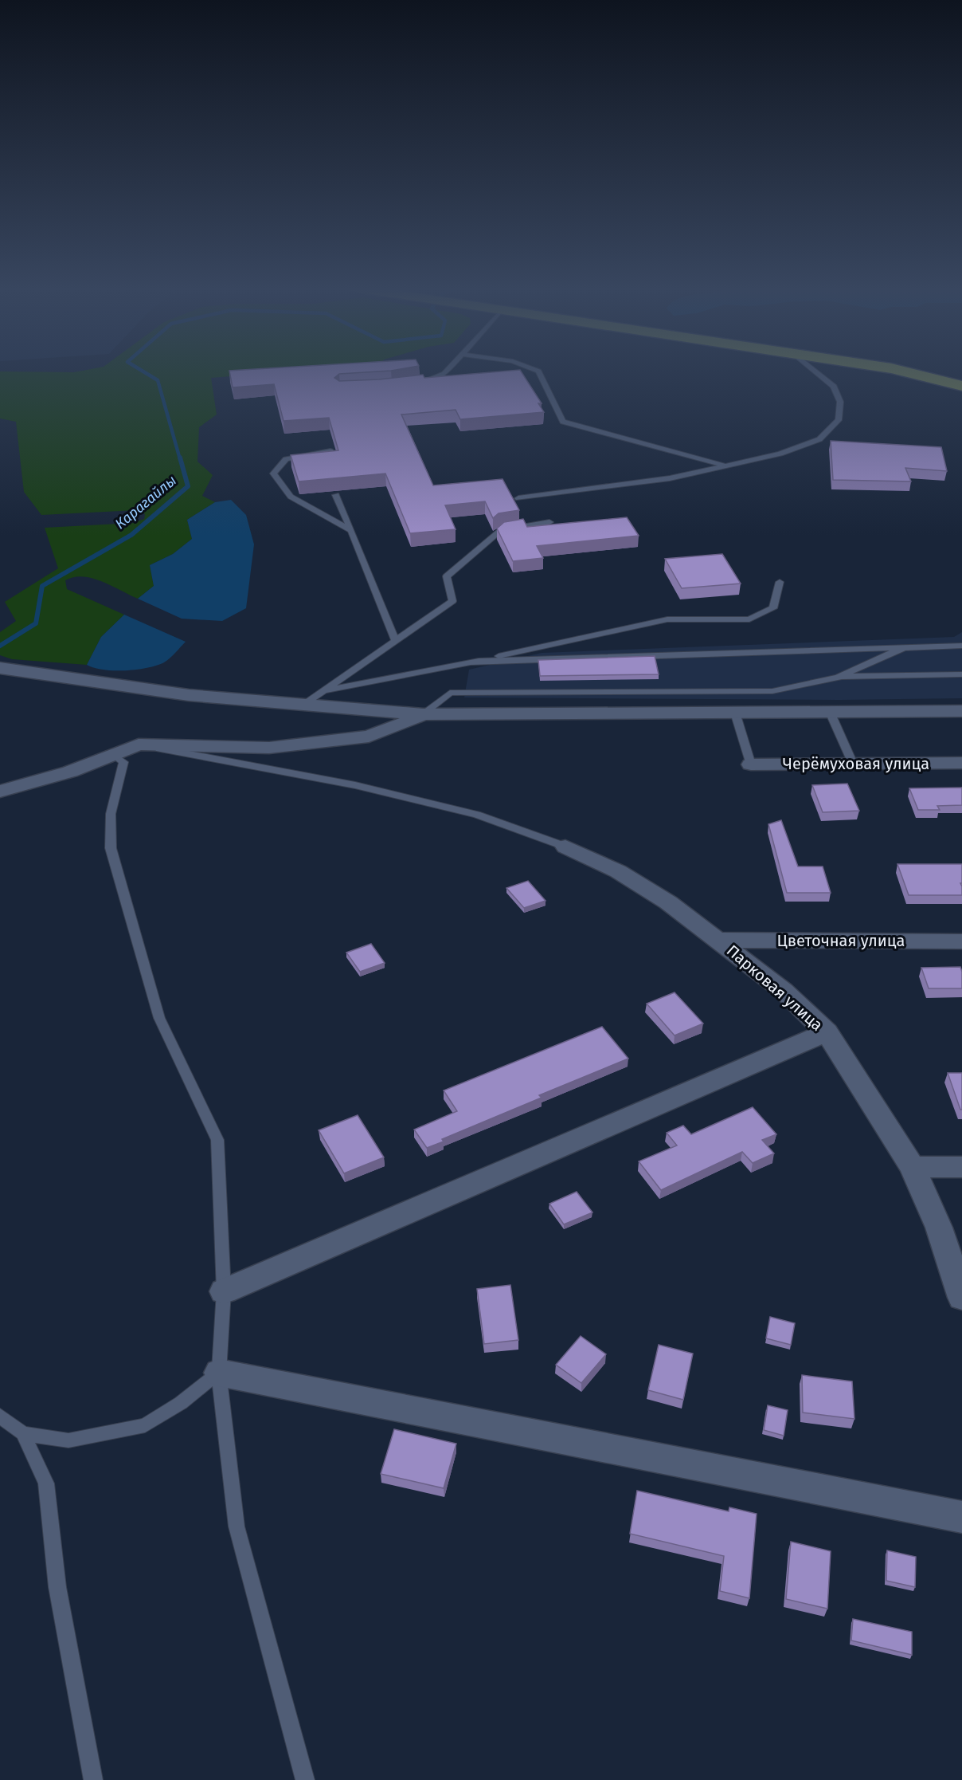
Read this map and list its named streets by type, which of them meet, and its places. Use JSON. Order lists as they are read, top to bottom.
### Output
{
  "streets": {
    "street": ["Черёмуховая улица", "Цветочная улица", "Парковая улица"]
  },
  "crossings": [
    ["Цветочная улица", "Парковая улица"]
  ],
  "water": ["Карагайлы"]
}
